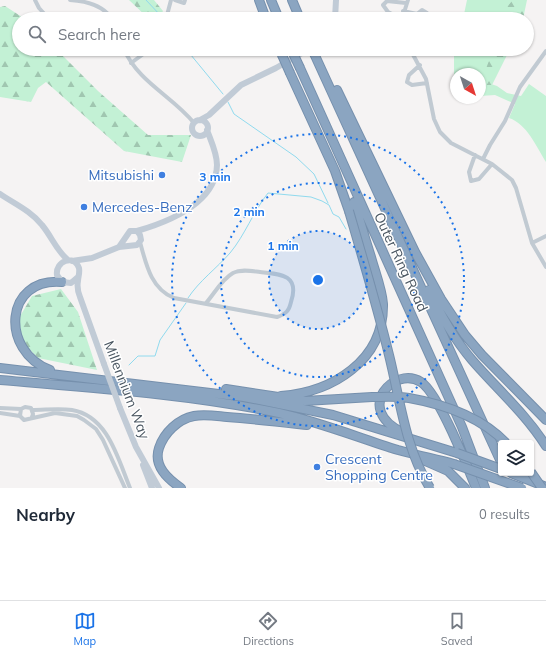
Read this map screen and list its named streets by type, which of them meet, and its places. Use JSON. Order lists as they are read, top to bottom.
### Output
{
  "streets": {
    "highway": ["Outer Ring Road"],
    "street": ["Millennium Way"]
  },
  "places": ["Mitsubishi", "Mercedes-Benz", "Crescent Shopping Centre"],
  "north": "bottom right",
  "page": {
    "search": "Search here",
    "heading": ["Nearby", "0 results"],
    "nav": ["Map", "Directions", "Saved"]
  },
  "rings": ["3 min", "2 min", "1 min"]
}
